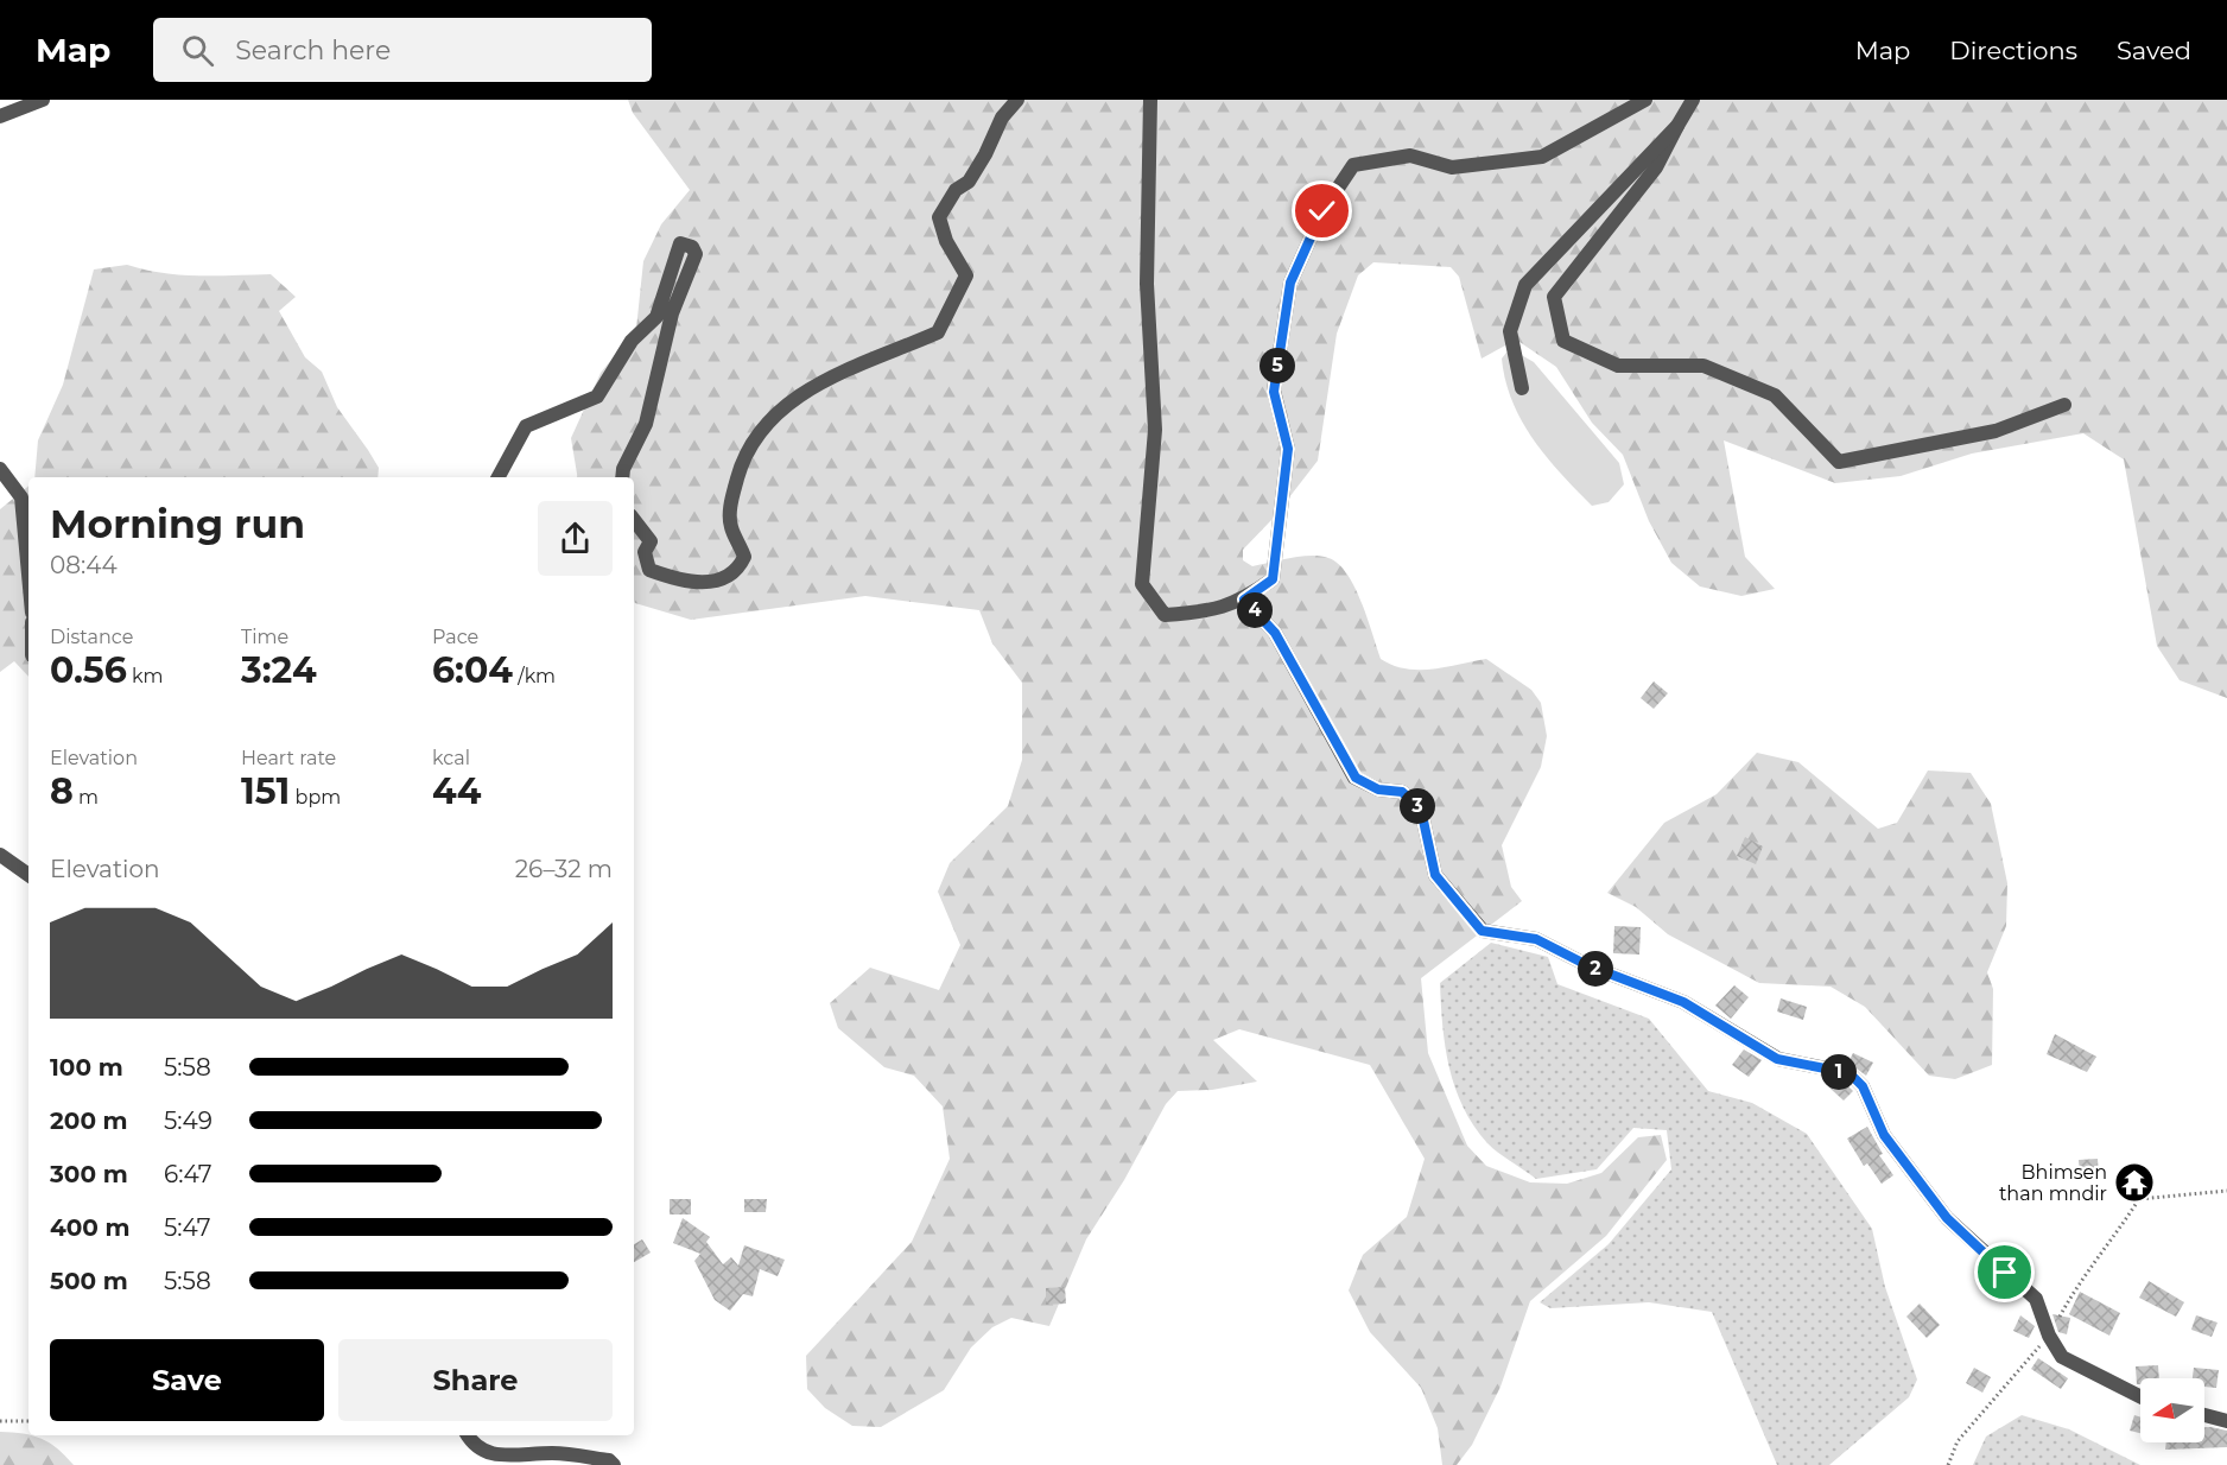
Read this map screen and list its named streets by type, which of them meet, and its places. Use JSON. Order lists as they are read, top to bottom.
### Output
{
  "places": {
    "temple": ["Bhimsen than mndir"]
  },
  "north": "left",
  "page": {
    "header": "Map",
    "search": "Search here",
    "nav": ["Map", "Directions", "Saved"],
    "pins": [
      "5",
      "4",
      "3",
      "2",
      "1"
    ],
    "heading": ["Morning run", "08:44"],
    "stats": [
      ["Distance", "0.56 km"],
      ["Time", "3:24"],
      ["Pace", "6:04 /km"],
      ["Elevation", "8 m"],
      ["Heart rate", "151 bpm"],
      ["kcal", "44"]
    ],
    "chart": ["Elevation", "26–32 m"],
    "list": [
      {
        "name": "100 m",
        "note": "5:58"
      },
      {
        "name": "200 m",
        "note": "5:49"
      },
      {
        "name": "300 m",
        "note": "6:47"
      },
      {
        "name": "400 m",
        "note": "5:47"
      },
      {
        "name": "500 m",
        "note": "5:58"
      }
    ],
    "buttons": ["Save", "Share"]
  }
}
